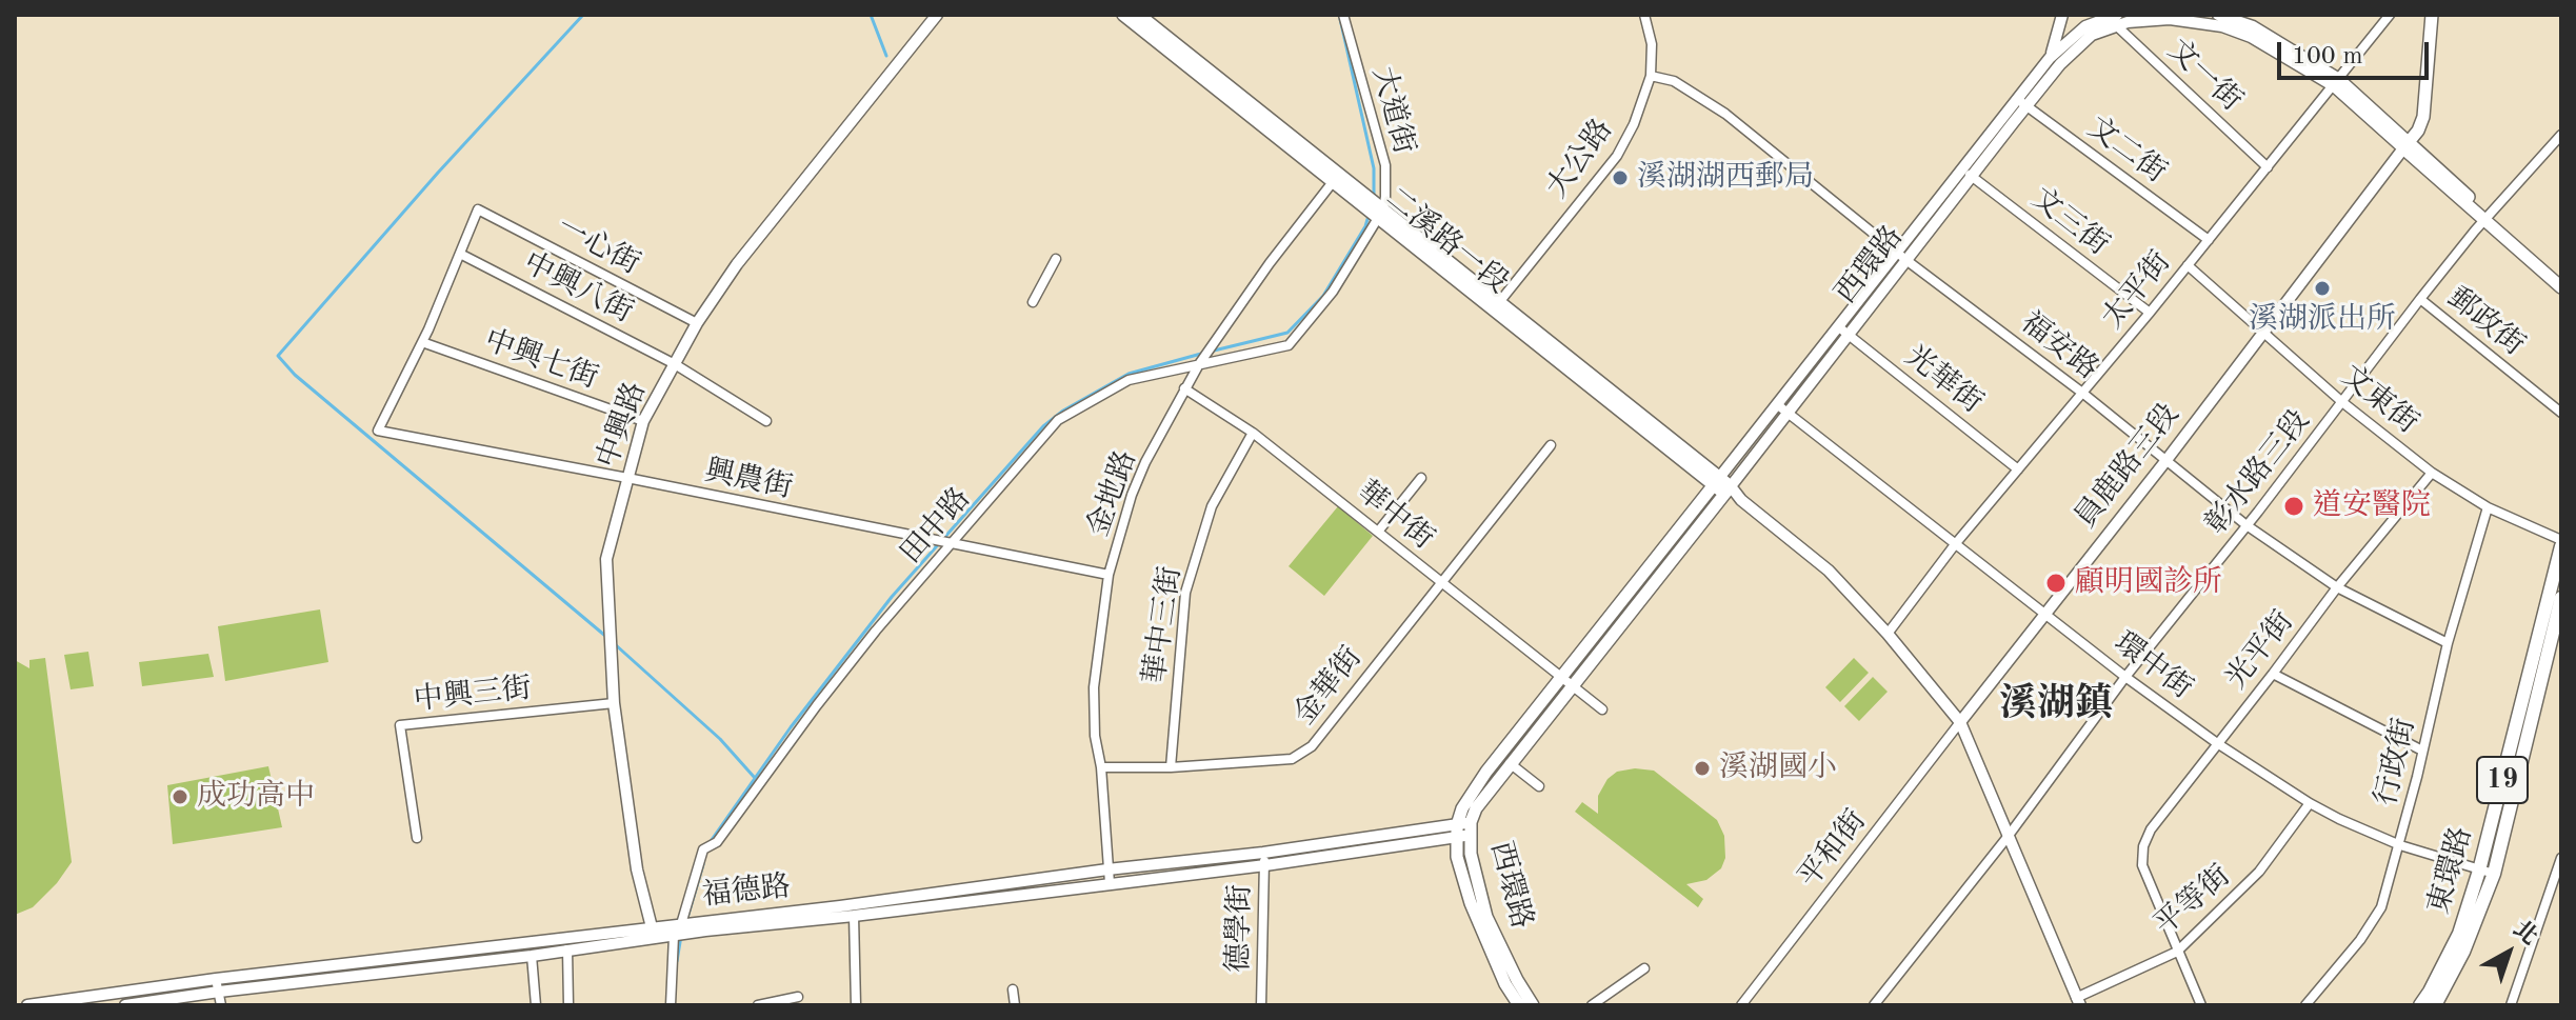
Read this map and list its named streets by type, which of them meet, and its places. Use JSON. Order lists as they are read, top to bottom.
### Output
{
  "streets": {
    "main road": [
      "二溪路一段",
      "西環路",
      "員鹿路三段",
      "19",
      "東環路"
    ],
    "street": [
      "文一街",
      "大道街",
      "文二街",
      "大公路",
      "文三街",
      "一心街",
      "中興八街",
      "太平街",
      "郵政街",
      "福安路",
      "中興七街",
      "光華街",
      "文東街",
      "中興路",
      "彰水路三段",
      "興農街",
      "金地路",
      "華中街",
      "田中路",
      "華中三街",
      "光平街",
      "環中街",
      "金華街",
      "中興三街",
      "行政街",
      "平和街",
      "福德路",
      "平等街",
      "德學街"
    ]
  },
  "crossings": [
    ["文一街", "西環路"],
    ["文一街", "太平街"],
    ["大道街", "二溪路一段"],
    ["大道街", "田中路"],
    ["文二街", "西環路"],
    ["文二街", "太平街"],
    ["大公路", "二溪路一段"],
    ["大公路", "福安路"],
    ["文三街", "西環路"],
    ["文三街", "太平街"],
    ["二溪路一段", "西環路"],
    ["二溪路一段", "太平街"],
    ["二溪路一段", "員鹿路三段"],
    ["二溪路一段", "金地路"],
    ["二溪路一段", "田中路"],
    ["二溪路一段", "平和街"],
    ["一心街", "中興八街"],
    ["一心街", "中興路"],
    ["西環路", "太平街"],
    ["西環路", "福安路"],
    ["西環路", "光華街"],
    ["西環路", "員鹿路三段"],
    ["西環路", "彰水路三段"],
    ["西環路", "華中街"],
    ["西環路", "環中街"],
    ["西環路", "福德路"],
    ["中興八街", "中興路"],
    ["太平街", "福安路"],
    ["太平街", "光華街"],
    ["太平街", "文東街"],
    ["太平街", "環中街"],
    ["郵政街", "彰水路三段"],
    ["福安路", "員鹿路三段"],
    ["福安路", "彰水路三段"],
    ["福安路", "光平街"],
    ["福安路", "行政街"],
    ["中興七街", "中興路"],
    ["中興七街", "興農街"],
    ["文東街", "員鹿路三段"],
    ["文東街", "彰水路三段"],
    ["文東街", "光平街"],
    ["文東街", "行政街"],
    ["文東街", "東環路"],
    ["中興路", "興農街"],
    ["中興路", "中興三街"],
    ["中興路", "福德路"],
    ["員鹿路三段", "環中街"],
    ["員鹿路三段", "平和街"],
    ["彰水路三段", "環中街"],
    ["興農街", "金地路"],
    ["興農街", "田中路"],
    ["金地路", "華中街"],
    ["金地路", "田中路"],
    ["金地路", "福德路"],
    ["華中街", "華中三街"],
    ["華中街", "金華街"],
    ["田中路", "福德路"],
    ["華中三街", "金華街"],
    ["光平街", "環中街"],
    ["光平街", "平等街"],
    ["環中街", "行政街"],
    ["環中街", "東環路"],
    ["環中街", "平等街"],
    ["福德路", "德學街"]
  ],
  "districts": ["溪湖鎮"],
  "places": [
    "溪湖湖西郵局",
    "溪湖派出所",
    "道安醫院",
    "顧明國診所",
    "溪湖國小",
    "成功高中"
  ],
  "scale_bar": "100 m",
  "north": "top right"
}
